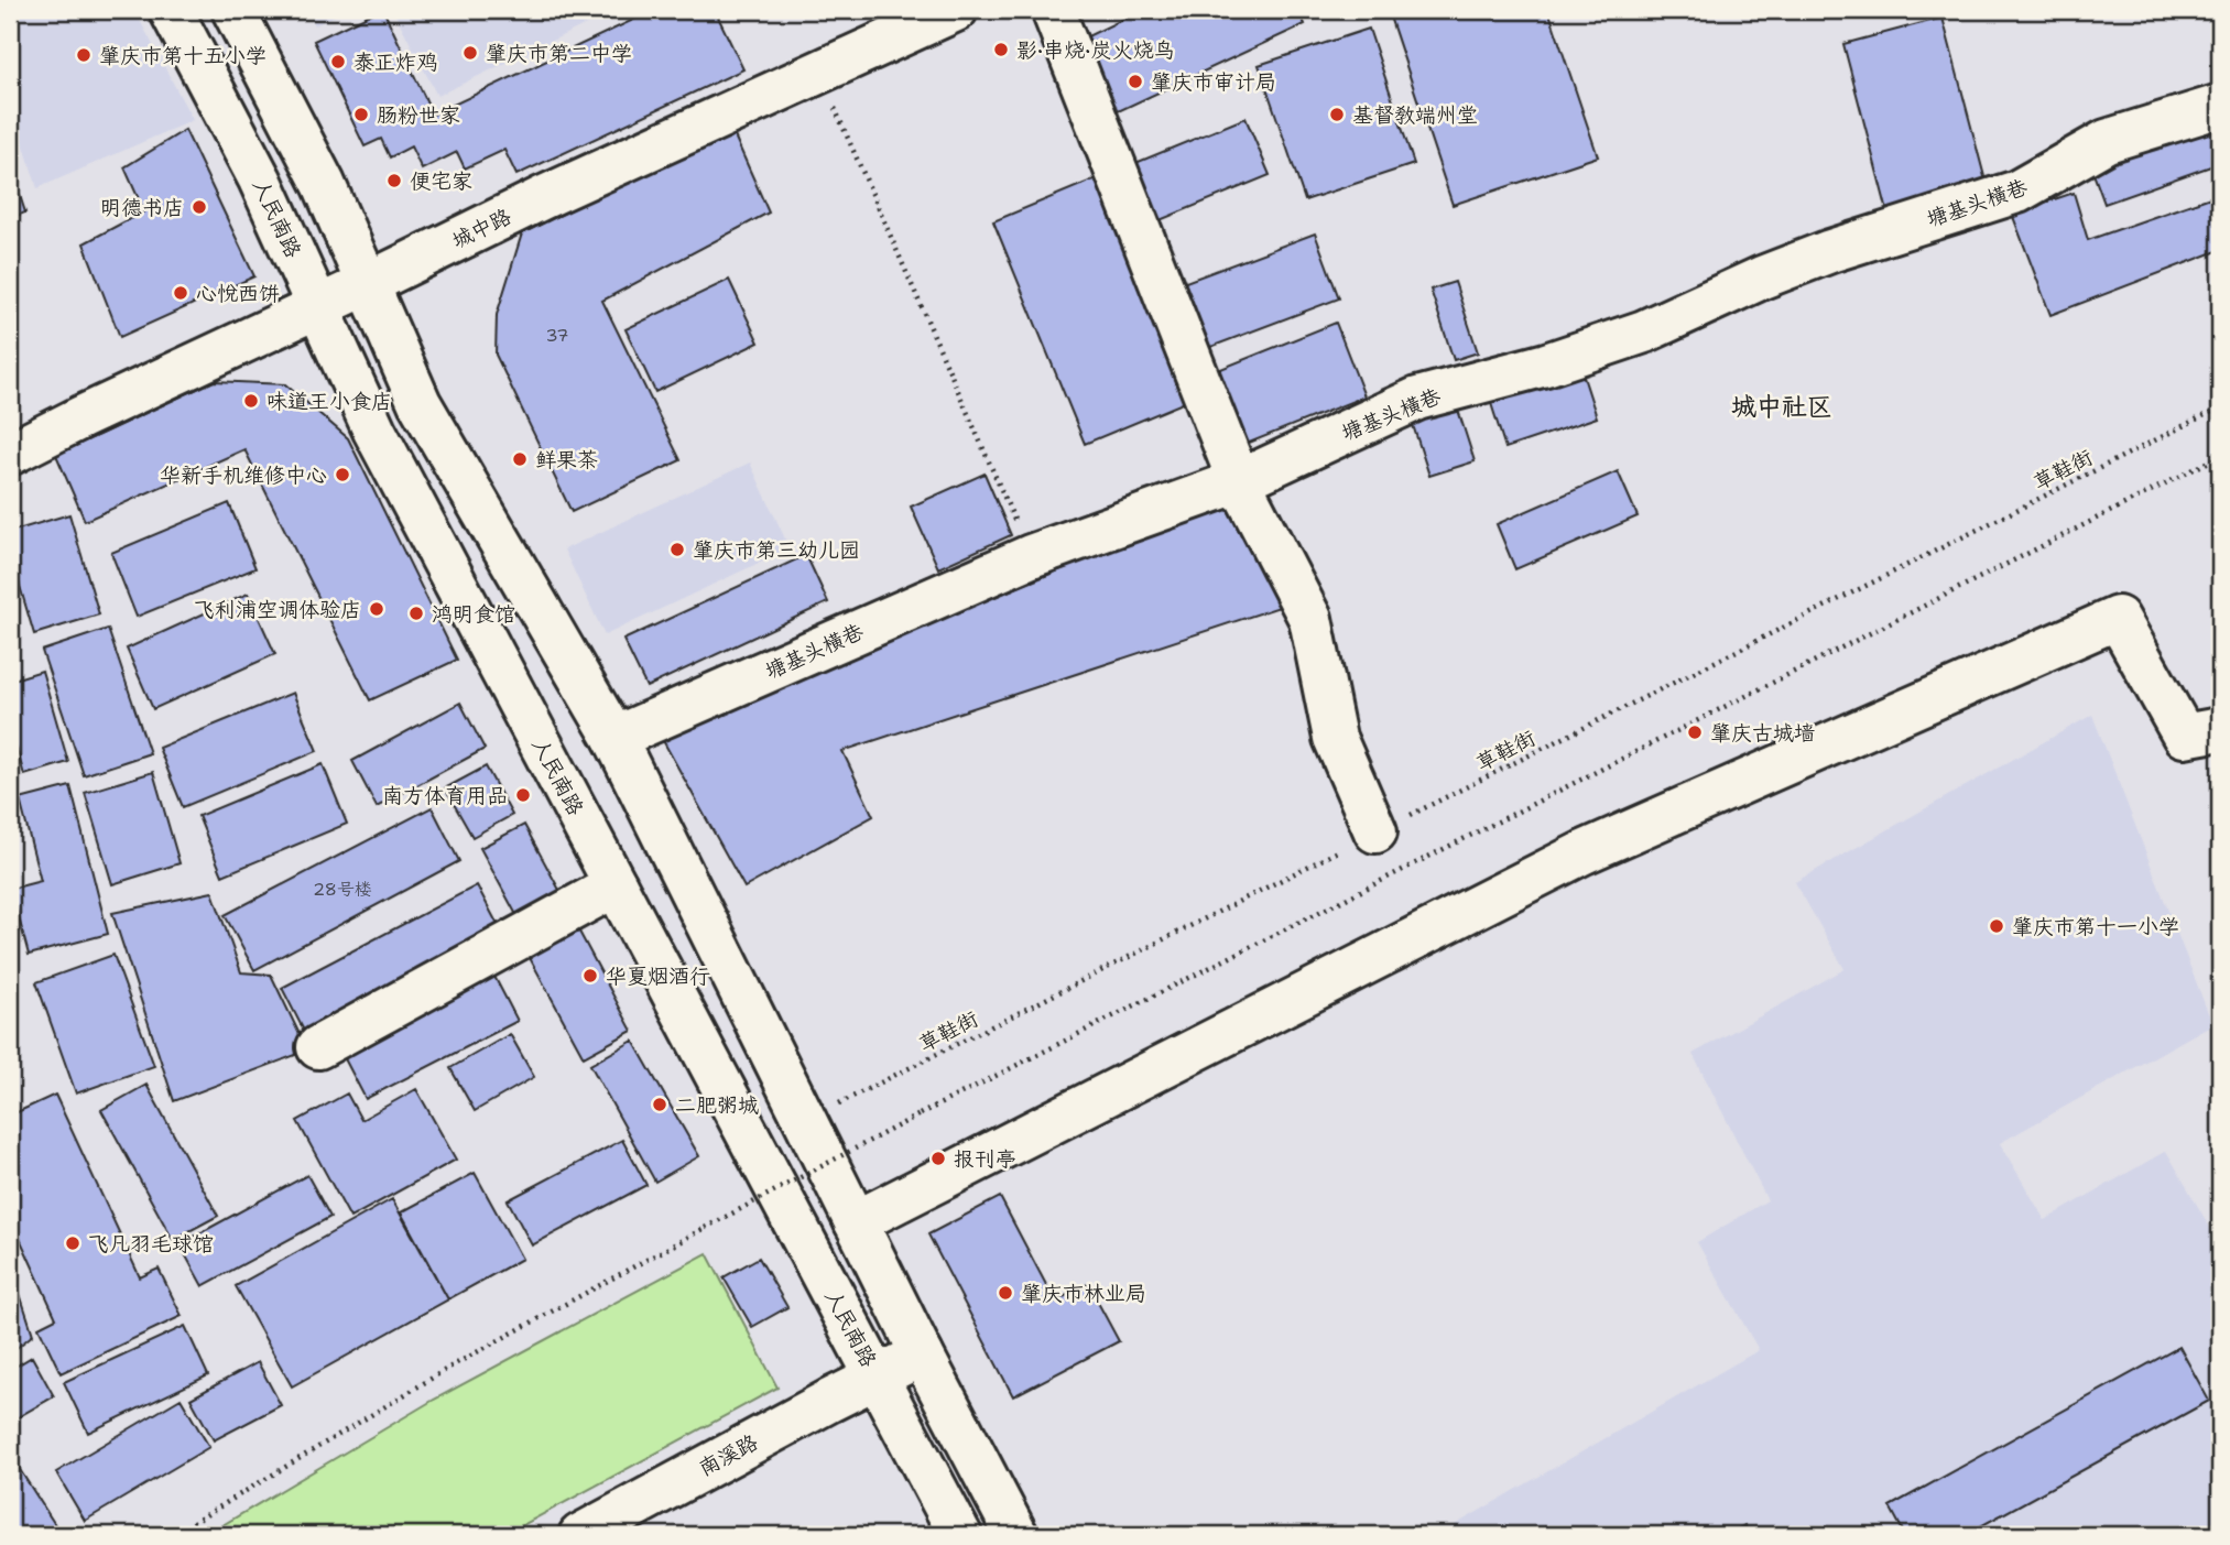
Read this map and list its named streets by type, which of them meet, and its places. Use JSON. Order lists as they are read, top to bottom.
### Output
{
  "streets": {
    "main road": [
      "塘基头横巷",
      "人民南路",
      "城中路",
      "南溪路"
    ],
    "path": ["草鞋街"]
  },
  "crossings": [
    ["人民南路", "城中路"],
    ["人民南路", "南溪路"]
  ],
  "districts": ["城中社区"],
  "places": [
    "影·串烧·炭火烧鸟",
    "肇庆市第二中学",
    "肇庆市第十五小学",
    "泰正炸鸡",
    "肇庆市审计局",
    "肠粉世家",
    "基督教端州堂",
    "便宅家",
    "明德书店",
    "心悦西饼",
    "味道王小食店",
    "鲜果茶",
    "华新手机维修中心",
    "肇庆市第三幼儿园",
    "飞利浦空调体验店",
    "鸿明食馆",
    "肇庆古城墙",
    "南方体育用品",
    "肇庆市第十一小学",
    "华夏烟酒行",
    "二肥粥城",
    "报刊亭",
    "飞凡羽毛球馆",
    "肇庆市林业局"
  ],
  "house_numbers": ["37", "28号楼"]
}
